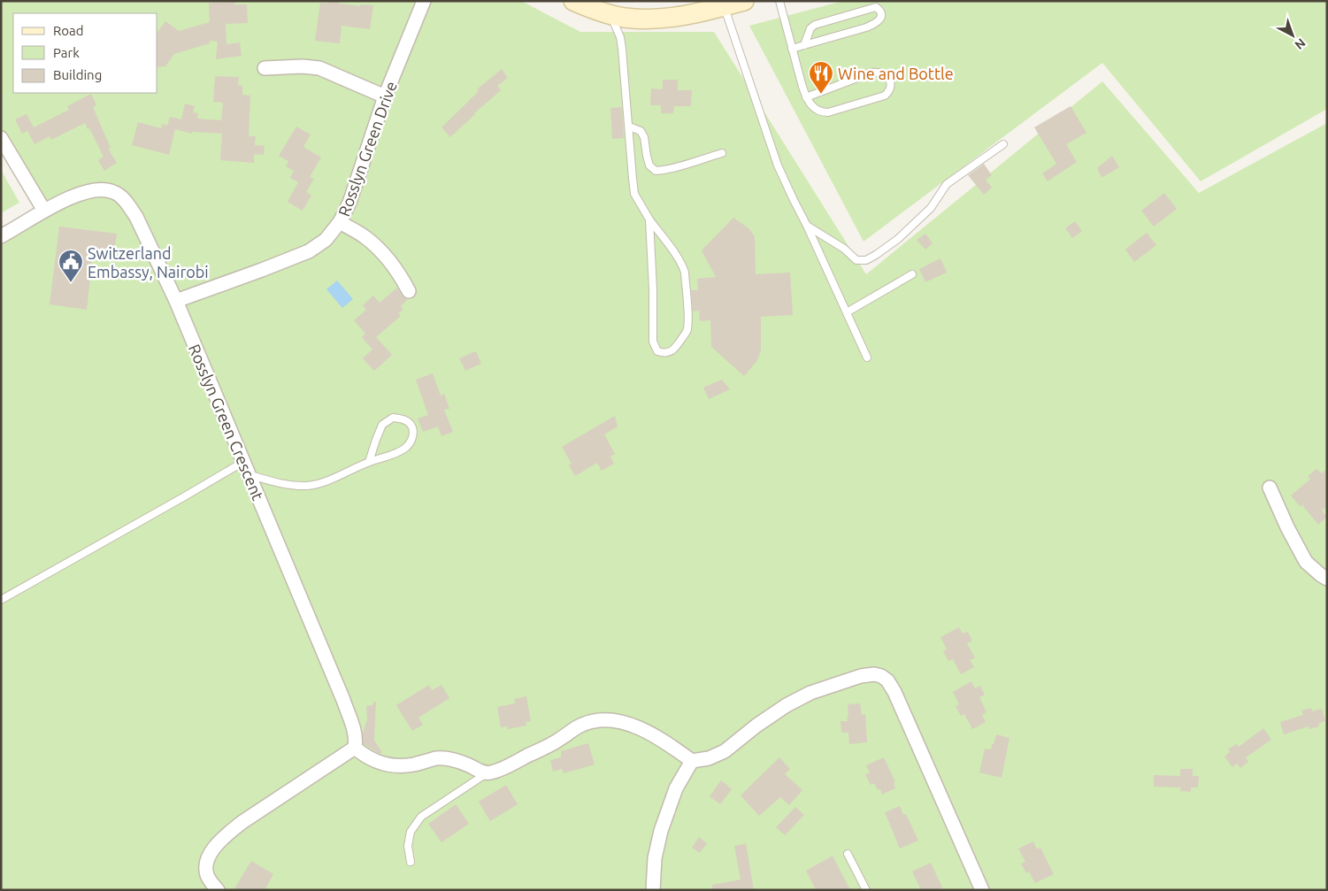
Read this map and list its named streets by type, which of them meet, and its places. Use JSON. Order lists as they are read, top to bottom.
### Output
{
  "streets": {
    "street": ["Rosslyn Green Drive", "Rosslyn Green Crescent"]
  },
  "crossings": [
    ["Rosslyn Green Drive", "Rosslyn Green Crescent"]
  ],
  "places": {
    "restaurant": ["Wine and Bottle"],
    "public building": ["Switzerland Embassy, Nairobi"]
  },
  "legend": ["Road", "Park", "Building"],
  "north": "bottom right"
}
